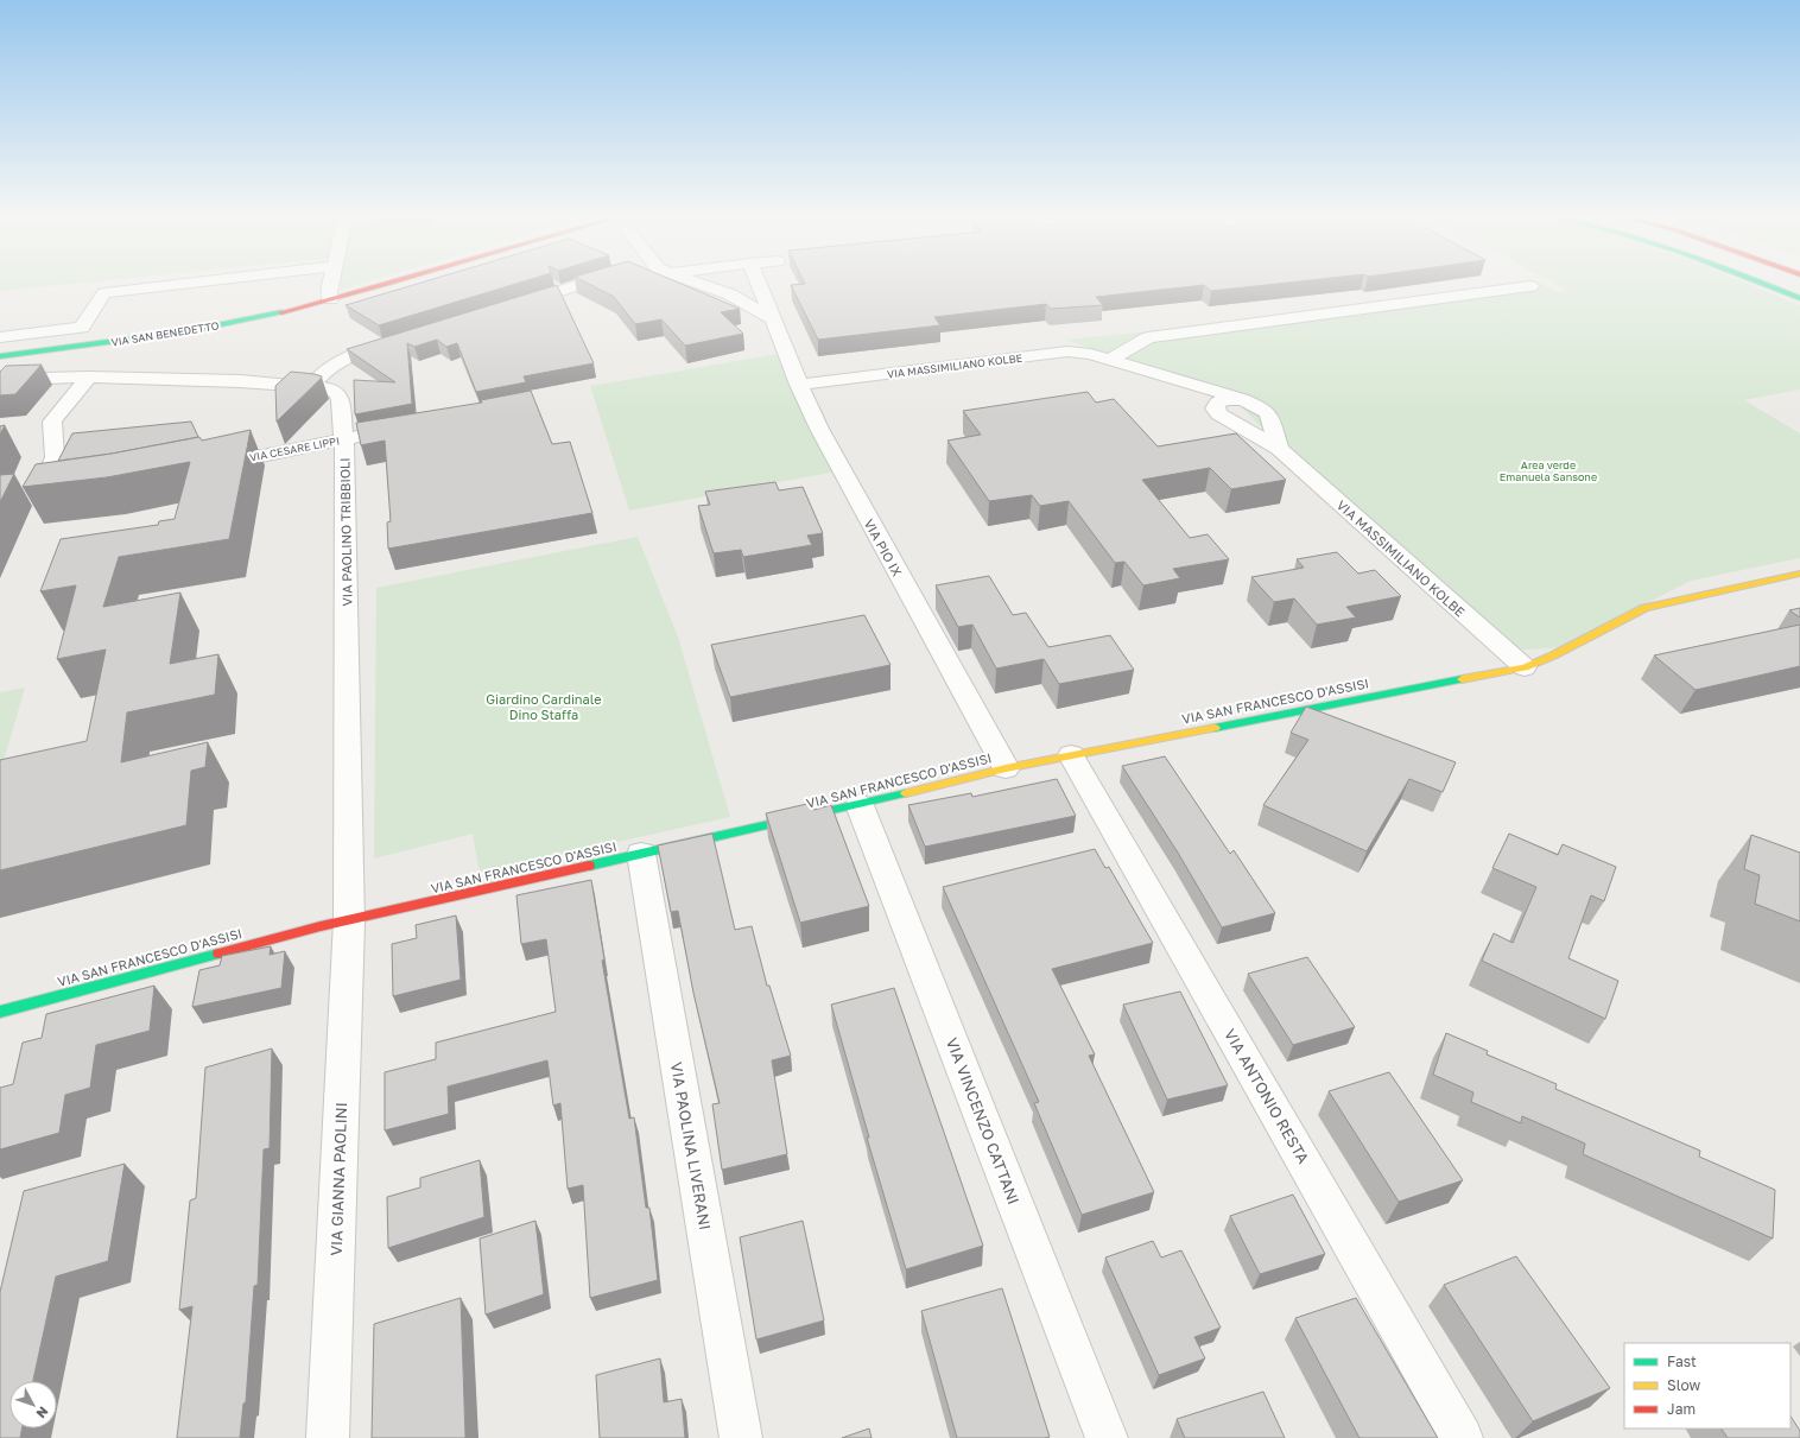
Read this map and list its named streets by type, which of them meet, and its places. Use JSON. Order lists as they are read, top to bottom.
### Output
{
  "streets": {
    "main road": ["VIA SAN BENEDETTO", "VIA SAN FRANCESCO D'ASSISI"],
    "street": [
      "VIA MASSIMILIANO KOLBE",
      "VIA CESARE LIPPI",
      "VIA PAOLINO TRIBBIOLI",
      "VIA PIO IX",
      "VIA ANTONIO RESTA",
      "VIA VINCENZO CATTANI",
      "VIA PAOLINA LIVERANI",
      "VIA GIANNA PAOLINI"
    ]
  },
  "crossings": [
    ["VIA MASSIMILIANO KOLBE", "VIA PIO IX"],
    ["VIA MASSIMILIANO KOLBE", "VIA SAN FRANCESCO D'ASSISI"],
    ["VIA CESARE LIPPI", "VIA PAOLINO TRIBBIOLI"],
    ["VIA PAOLINO TRIBBIOLI", "VIA SAN FRANCESCO D'ASSISI"],
    ["VIA PAOLINO TRIBBIOLI", "VIA GIANNA PAOLINI"],
    ["VIA PIO IX", "VIA SAN FRANCESCO D'ASSISI"],
    ["VIA SAN FRANCESCO D'ASSISI", "VIA ANTONIO RESTA"],
    ["VIA SAN FRANCESCO D'ASSISI", "VIA VINCENZO CATTANI"],
    ["VIA SAN FRANCESCO D'ASSISI", "VIA PAOLINA LIVERANI"],
    ["VIA SAN FRANCESCO D'ASSISI", "VIA GIANNA PAOLINI"]
  ],
  "parks": ["Area verde Emanuela Sansone", "Giardino Cardinale Dino Staffa"],
  "legend": ["Fast", "Slow", "Jam"],
  "north": "bottom right"
}
